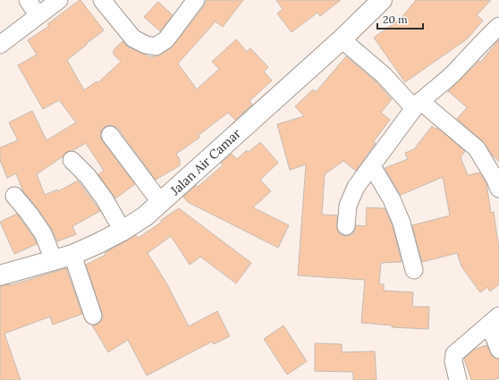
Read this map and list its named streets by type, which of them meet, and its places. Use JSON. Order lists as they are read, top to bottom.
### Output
{
  "streets": {
    "main road": ["Jalan Air Camar"]
  },
  "scale_bar": "20 m"
}
